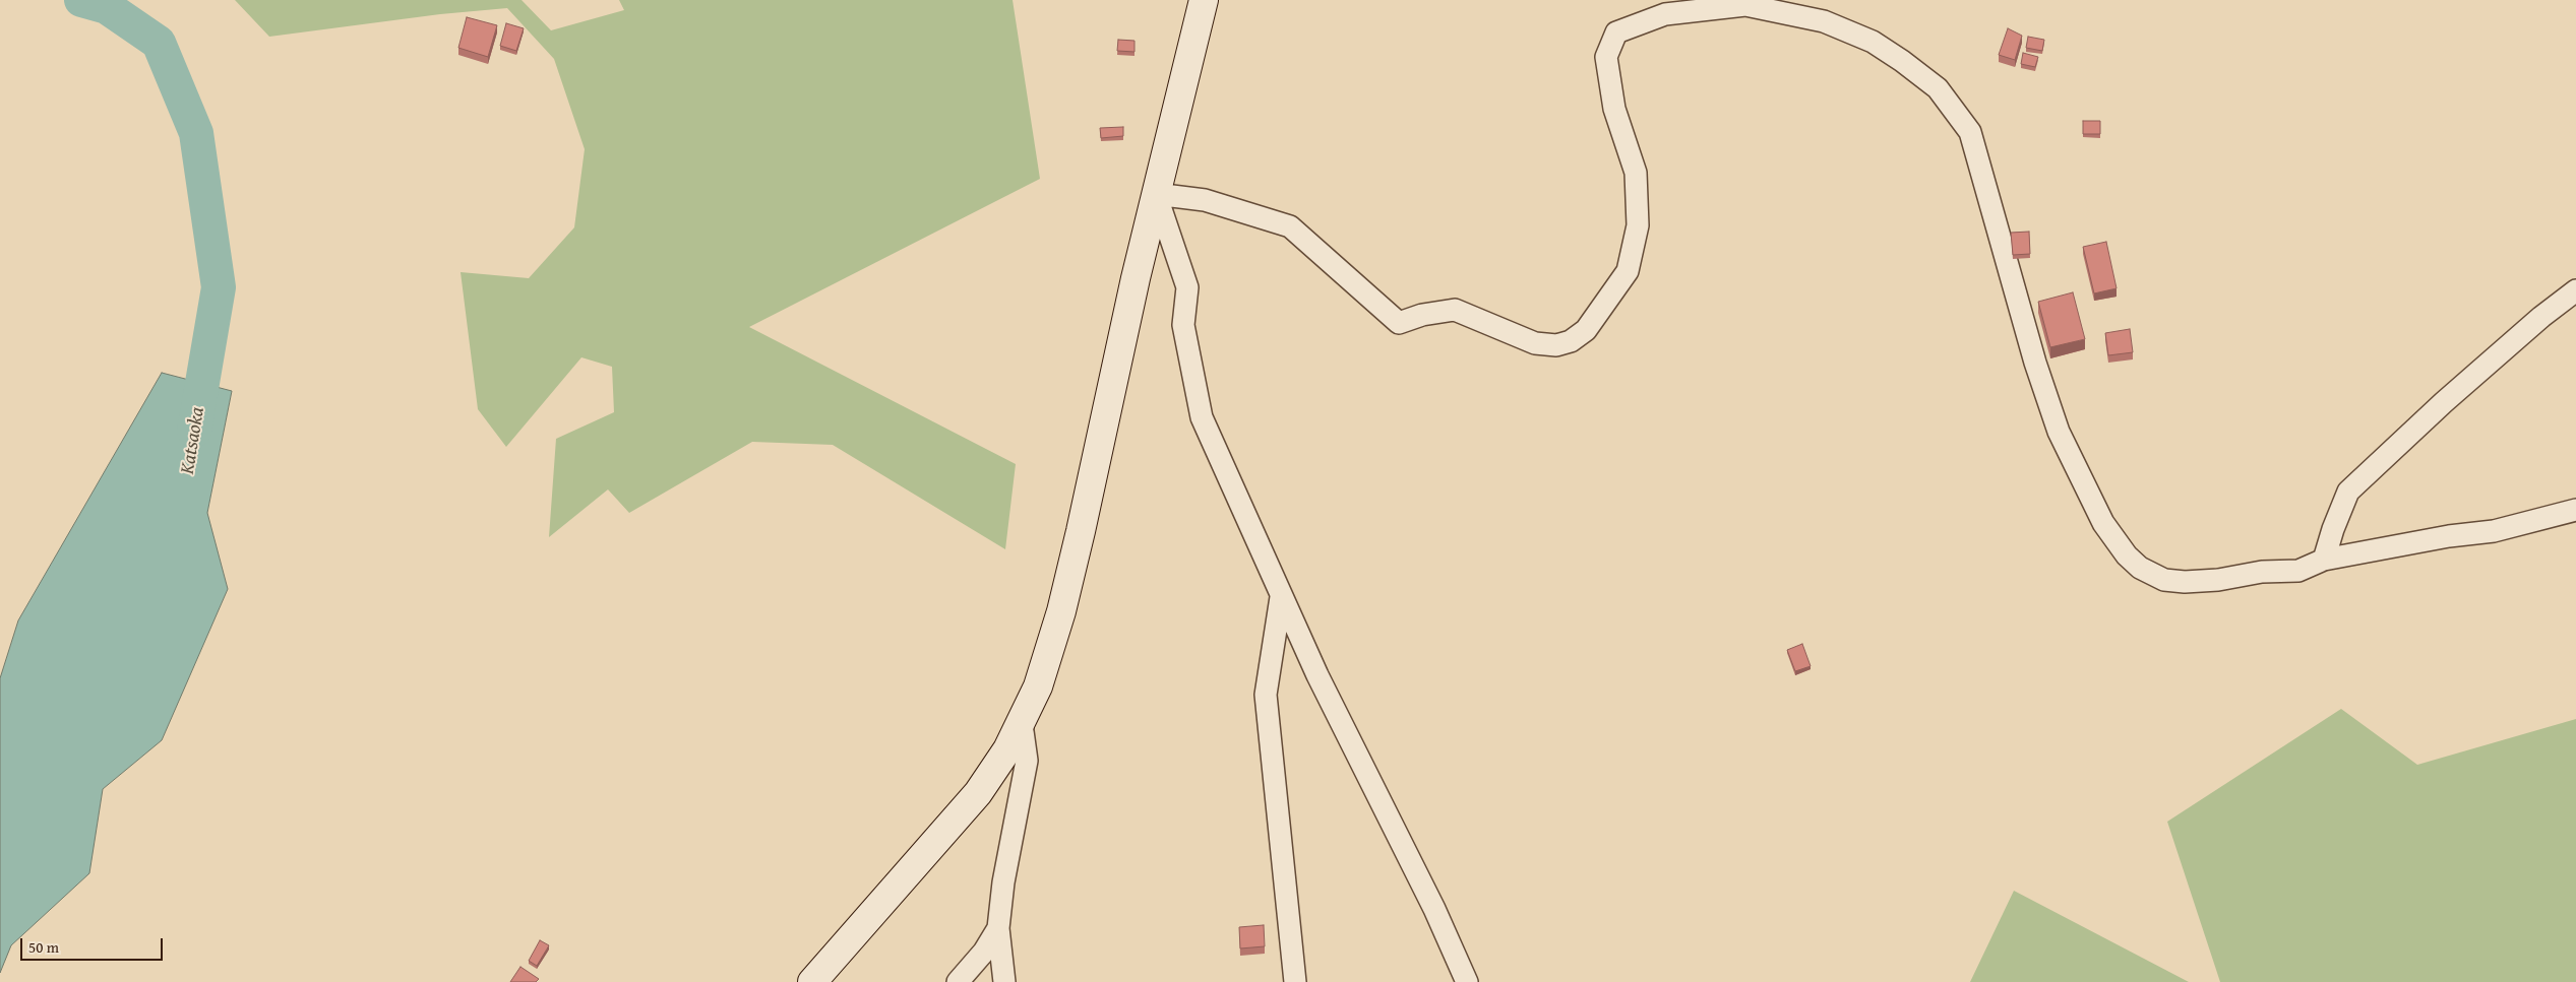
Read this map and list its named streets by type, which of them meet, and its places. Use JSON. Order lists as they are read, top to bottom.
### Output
{
  "water": ["Katsaoka"],
  "scale_bar": "50 m"
}
